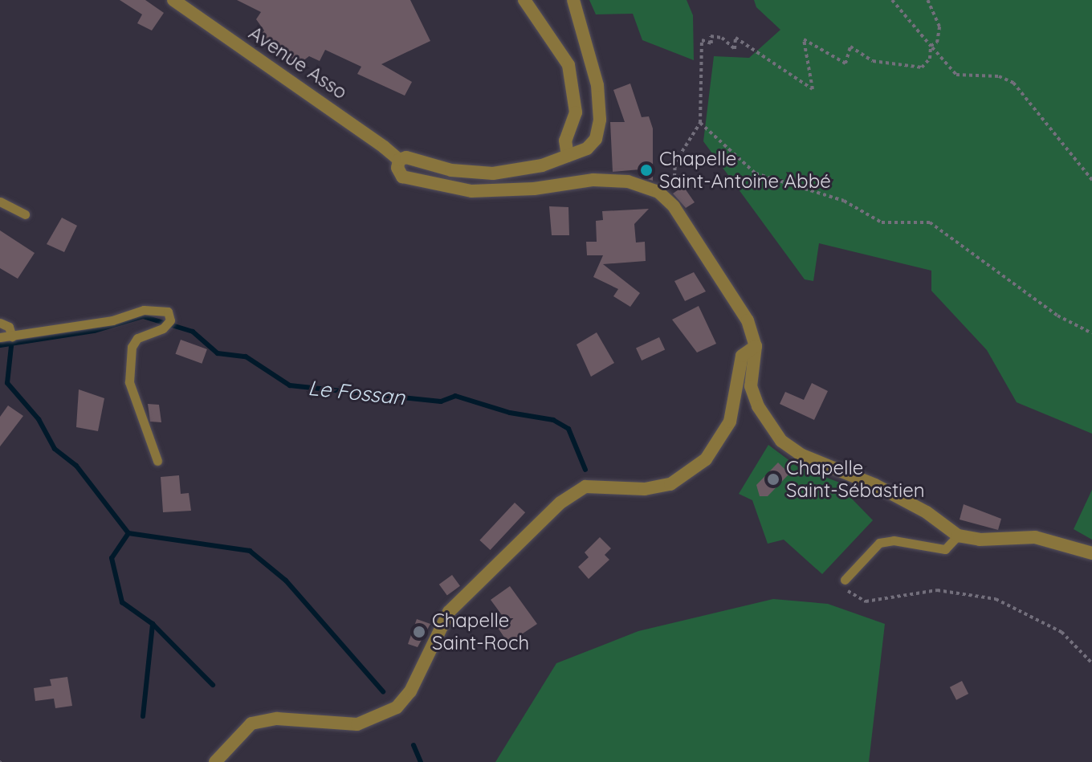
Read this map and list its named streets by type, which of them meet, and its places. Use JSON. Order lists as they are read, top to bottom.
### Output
{
  "streets": {
    "street": ["Avenue Asso"]
  },
  "water": ["Le Fossan"],
  "places": ["Chapelle Saint-Antoine Abbé", "Chapelle Saint-Sébastien", "Chapelle Saint-Roch"]
}
